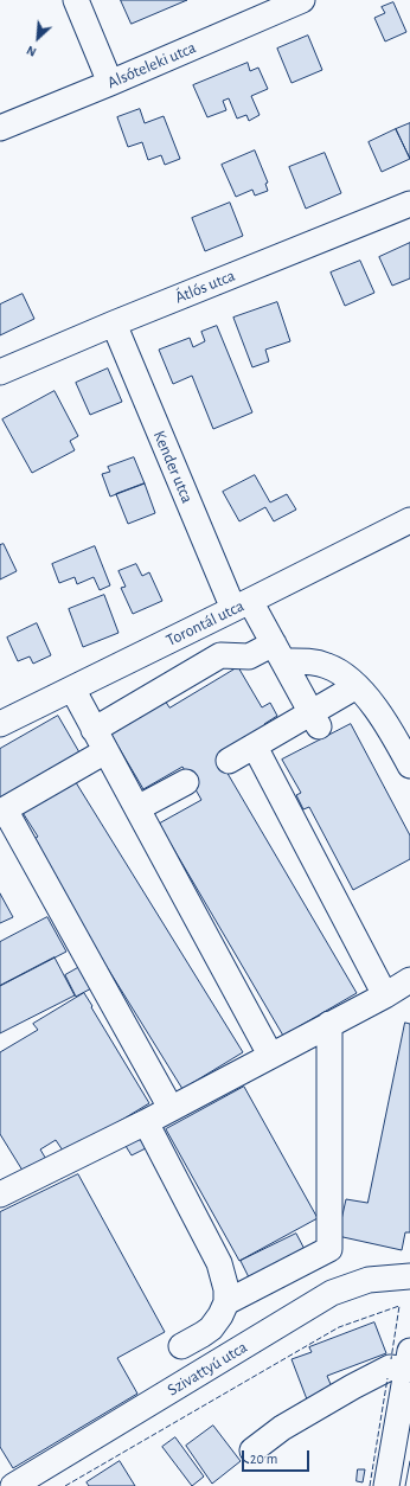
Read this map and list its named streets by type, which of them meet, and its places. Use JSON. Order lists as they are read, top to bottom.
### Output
{
  "streets": {
    "street": [
      "Alsóteleki utca",
      "Átlós utca",
      "Kender utca",
      "Torontál utca",
      "Szivattyú utca"
    ]
  },
  "crossings": [
    ["Átlós utca", "Kender utca"],
    ["Kender utca", "Torontál utca"]
  ],
  "scale_bar": "20 m",
  "north": "bottom left"
}
